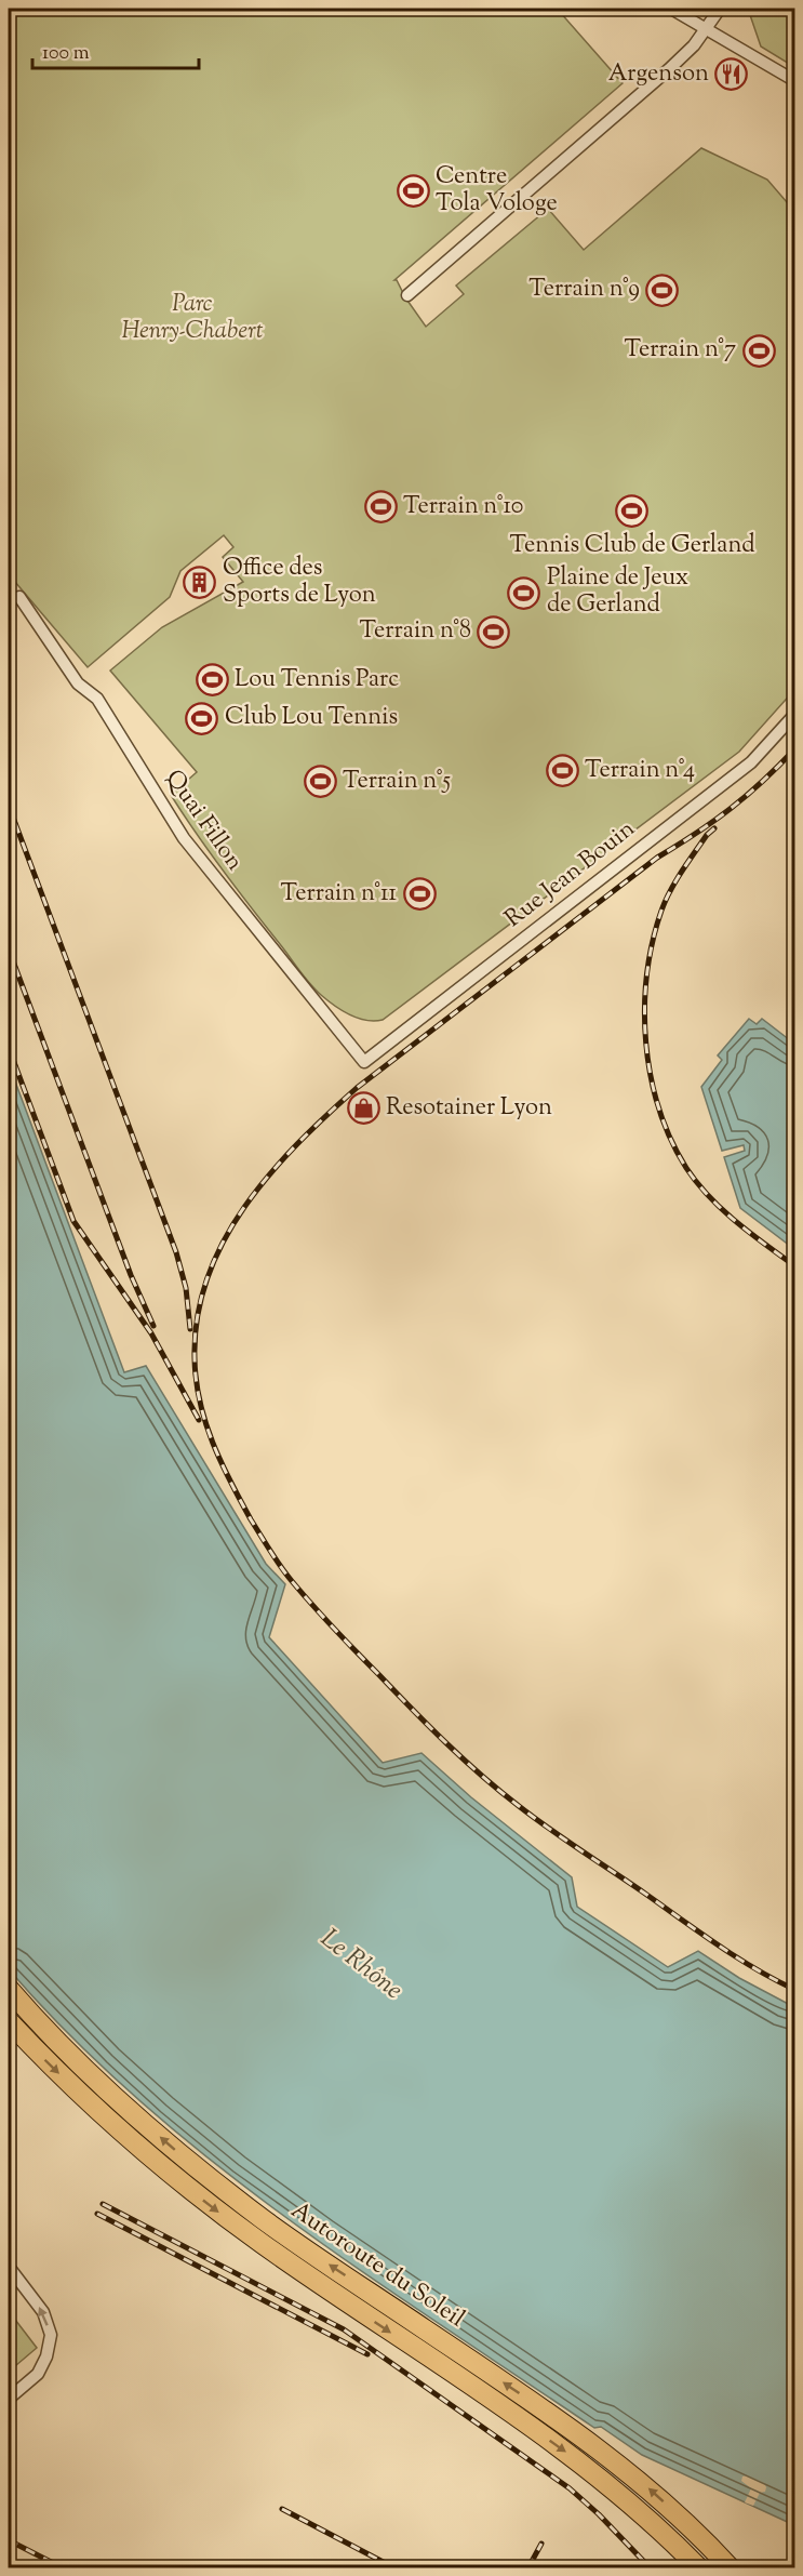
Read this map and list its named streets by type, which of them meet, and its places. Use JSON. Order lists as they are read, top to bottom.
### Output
{
  "streets": {
    "highway": ["Autoroute du Soleil"],
    "street": ["Quai Fillon", "Rue Jean Bouin"]
  },
  "crossings": [
    ["Quai Fillon", "Rue Jean Bouin"]
  ],
  "water": ["Le Rhône"],
  "parks": ["Parc Henry-Chabert"],
  "places": {
    "restaurant": ["Argenson"],
    "sports": [
      "Centre Tola Vologe",
      "Terrain n°9",
      "Terrain n°7",
      "Terrain n°10",
      "Tennis Club de Gerland",
      "Plaine de Jeux de Gerland",
      "Terrain n°8",
      "Lou Tennis Parc",
      "Club Lou Tennis",
      "Terrain n°4",
      "Terrain n°5",
      "Terrain n°11"
    ],
    "building": ["Office des Sports de Lyon"],
    "shop": ["Resotainer Lyon"]
  },
  "scale_bar": "100 m"
}
